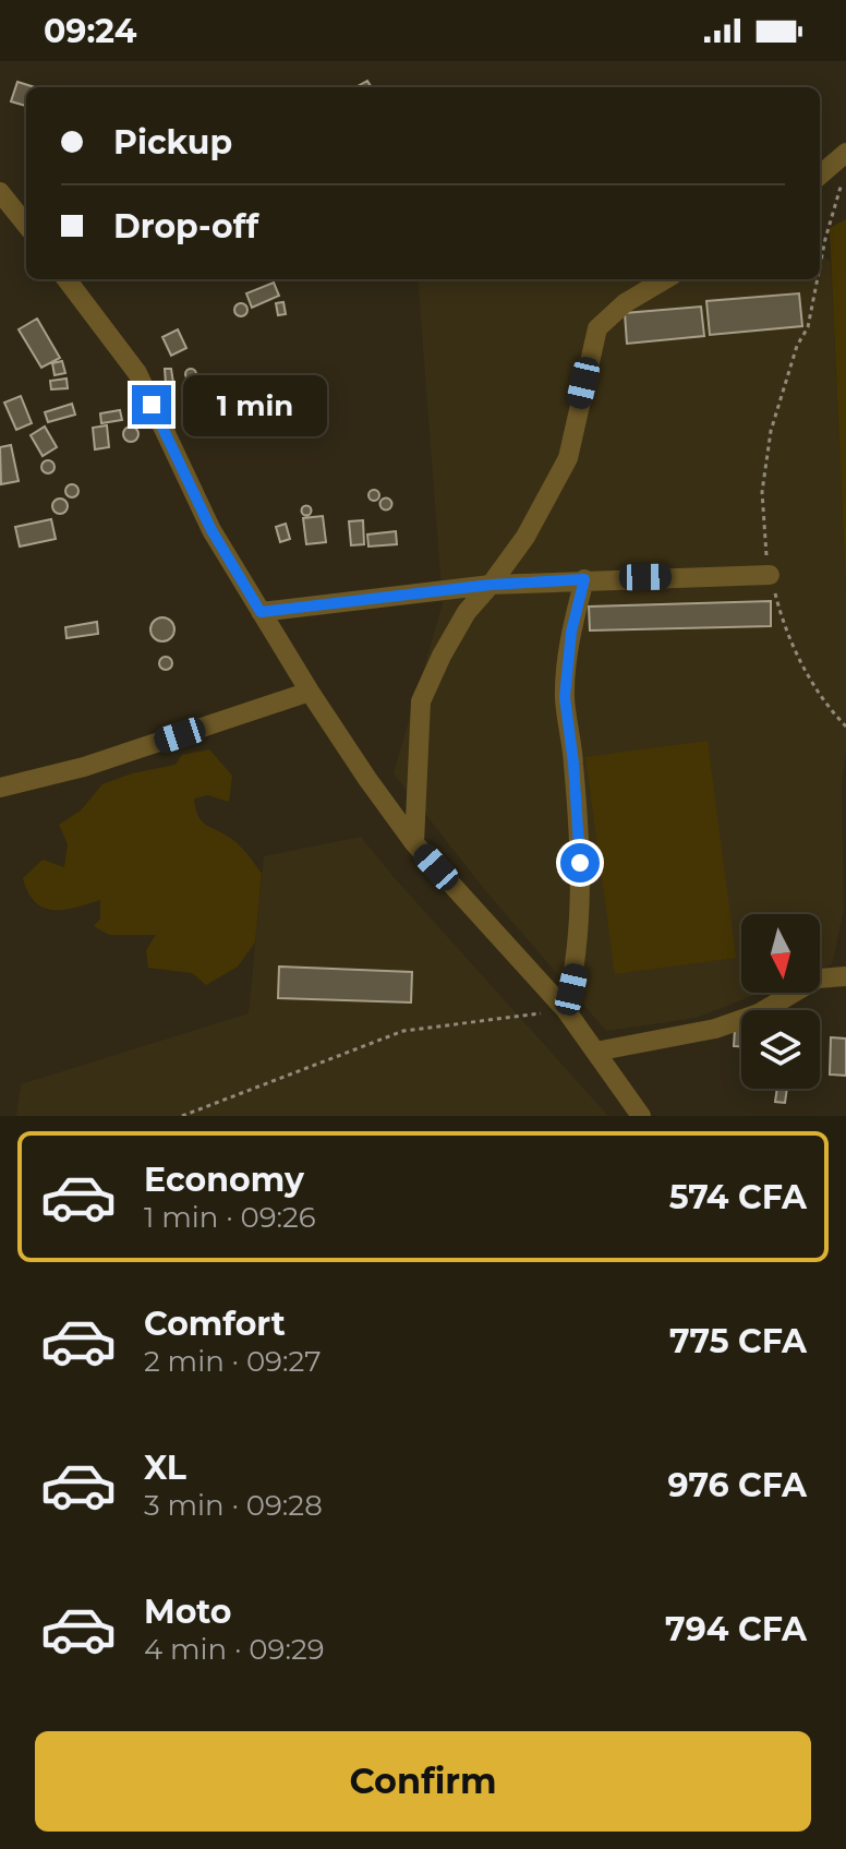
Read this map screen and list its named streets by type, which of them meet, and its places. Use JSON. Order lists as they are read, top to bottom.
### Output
{
  "north": "bottom",
  "page": {
    "status": "09:24",
    "banner": ["Pickup", "Drop-off"],
    "bubble": "1 min",
    "list": [
      {
        "name": "Economy",
        "note": "1 min · 09:26",
        "value": "574 CFA"
      },
      {
        "name": "Comfort",
        "note": "2 min · 09:27",
        "value": "775 CFA"
      },
      {
        "name": "XL",
        "note": "3 min · 09:28",
        "value": "976 CFA"
      },
      {
        "name": "Moto",
        "note": "4 min · 09:29",
        "value": "794 CFA"
      }
    ],
    "buttons": "Confirm"
  }
}
